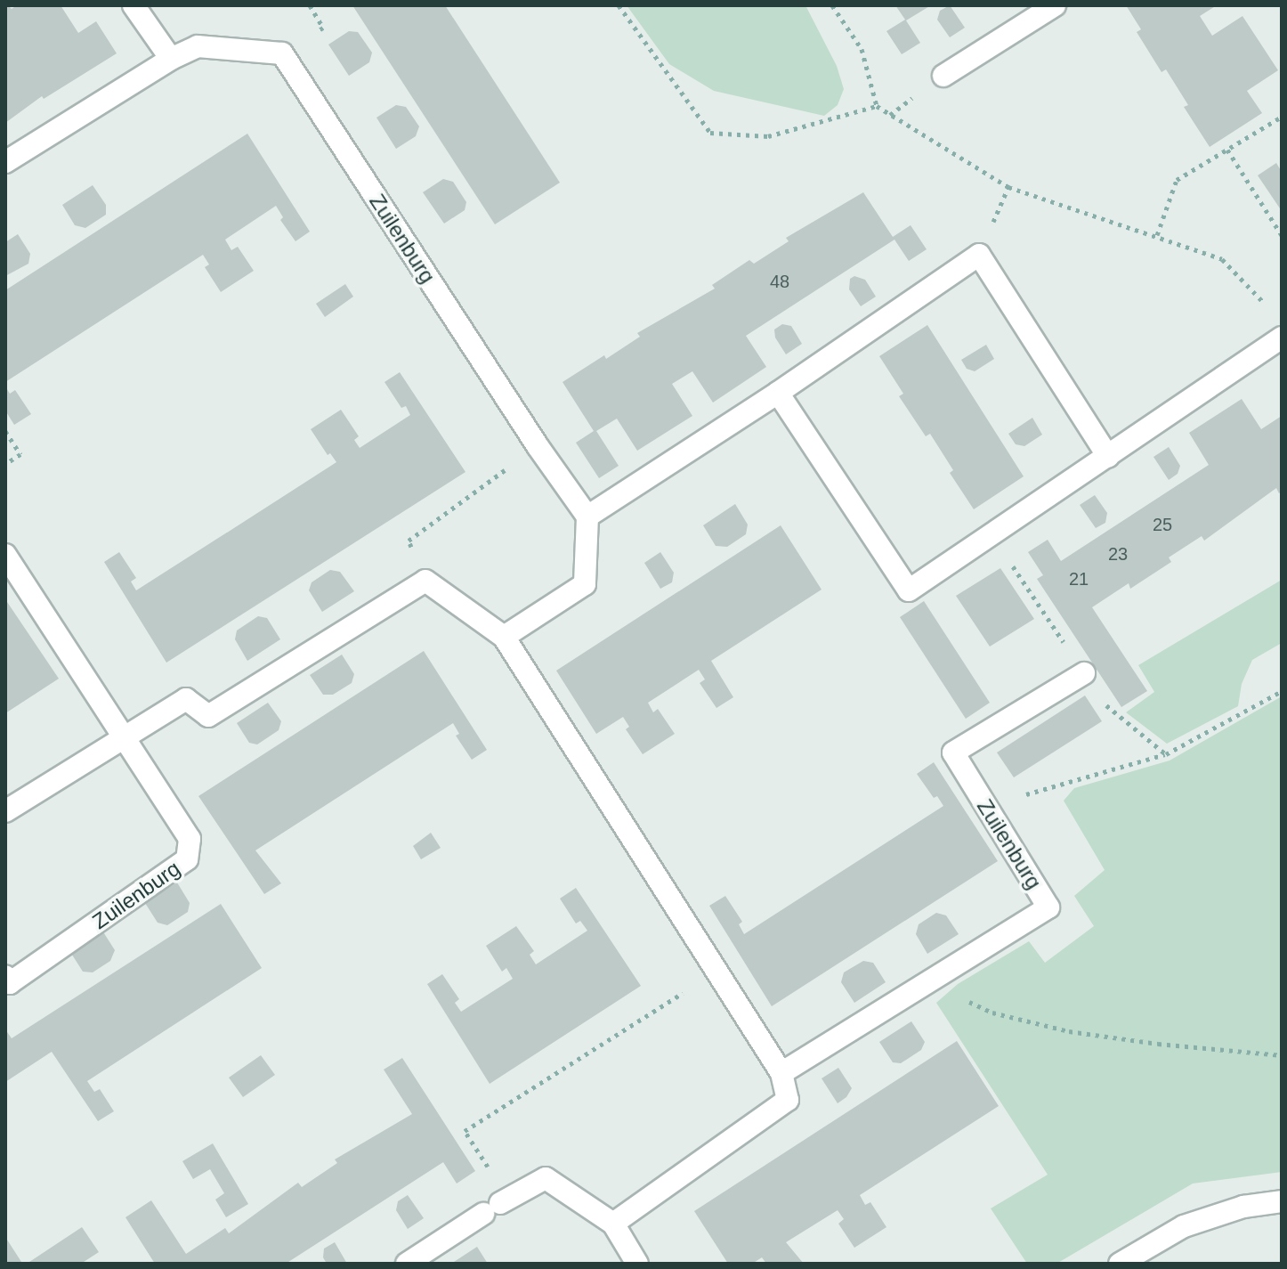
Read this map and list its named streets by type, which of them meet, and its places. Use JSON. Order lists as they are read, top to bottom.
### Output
{
  "streets": {
    "street": ["Zuilenburg"]
  },
  "house_numbers": [
    "48",
    "25",
    "23",
    "21"
  ]
}
